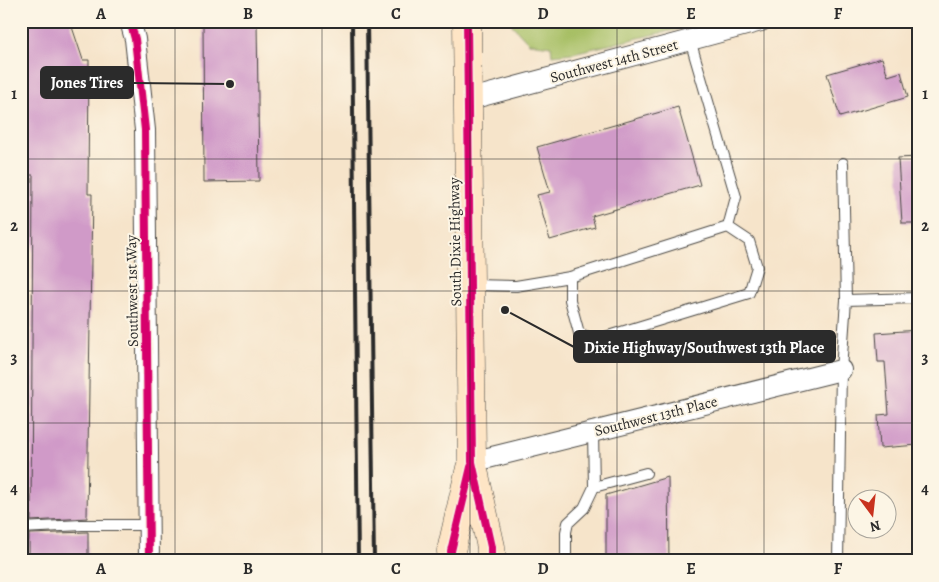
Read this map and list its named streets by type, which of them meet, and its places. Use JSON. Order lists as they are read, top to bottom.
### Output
{
  "streets": {
    "main road": ["South Dixie Highway"],
    "street": ["Southwest 14th Street", "Southwest 1st Way", "Southwest 13th Place"]
  },
  "crossings": [
    ["Southwest 14th Street", "South Dixie Highway"],
    ["South Dixie Highway", "Southwest 13th Place"]
  ],
  "places": ["Jones Tires", "Dixie Highway/Southwest 13th Place"],
  "north": "bottom",
  "grid": {
    "columns": [
      "A",
      "B",
      "C",
      "D",
      "E",
      "F"
    ],
    "rows": [
      "1",
      "2",
      "3",
      "4"
    ]
  }
}
